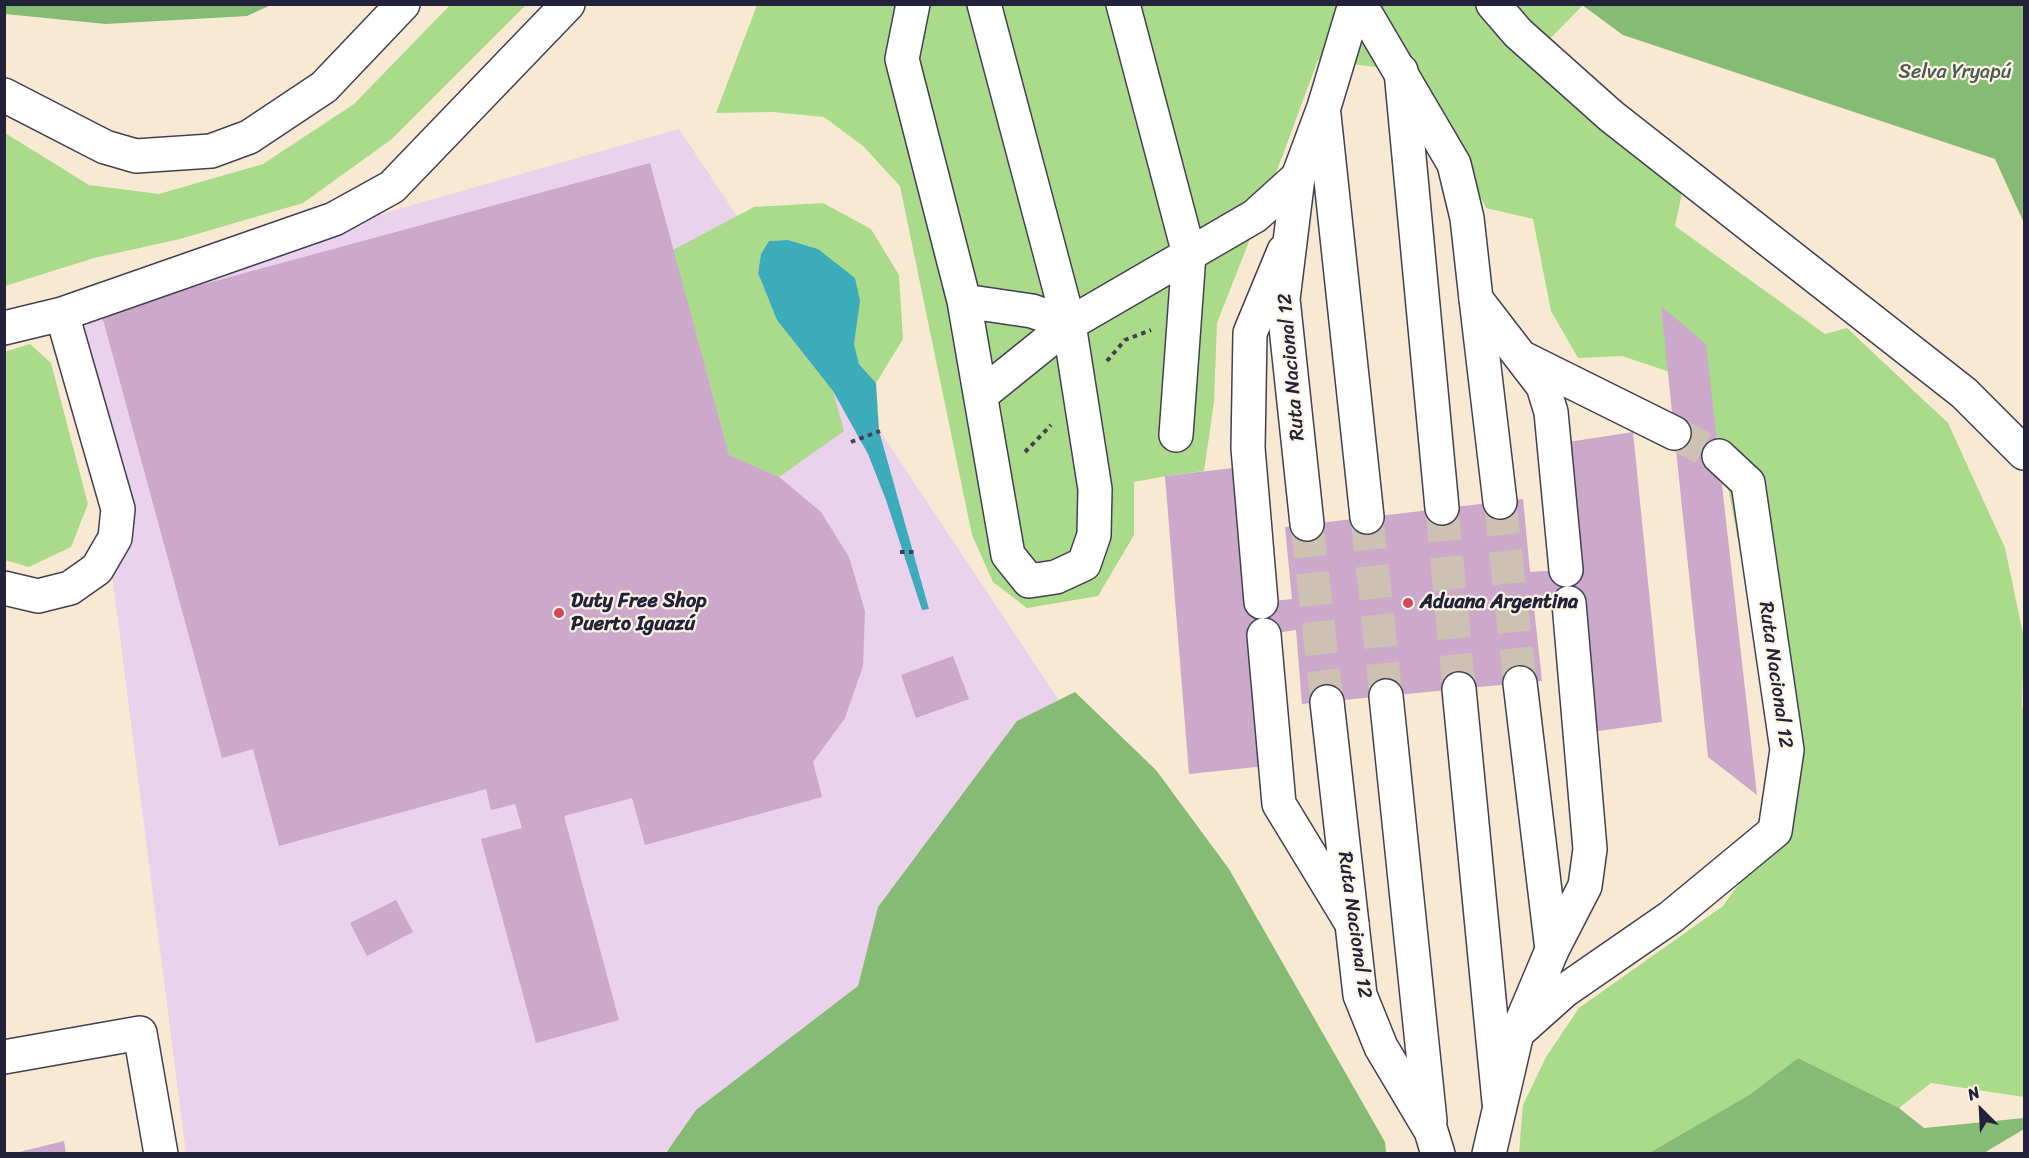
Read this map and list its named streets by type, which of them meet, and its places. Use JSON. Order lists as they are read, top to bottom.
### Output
{
  "streets": {
    "main road": ["Ruta Nacional 12"]
  },
  "parks": ["Selva Yryapú"],
  "places": ["Aduana Argentina", "Duty Free Shop Puerto Iguazú"],
  "north": "top left"
}
